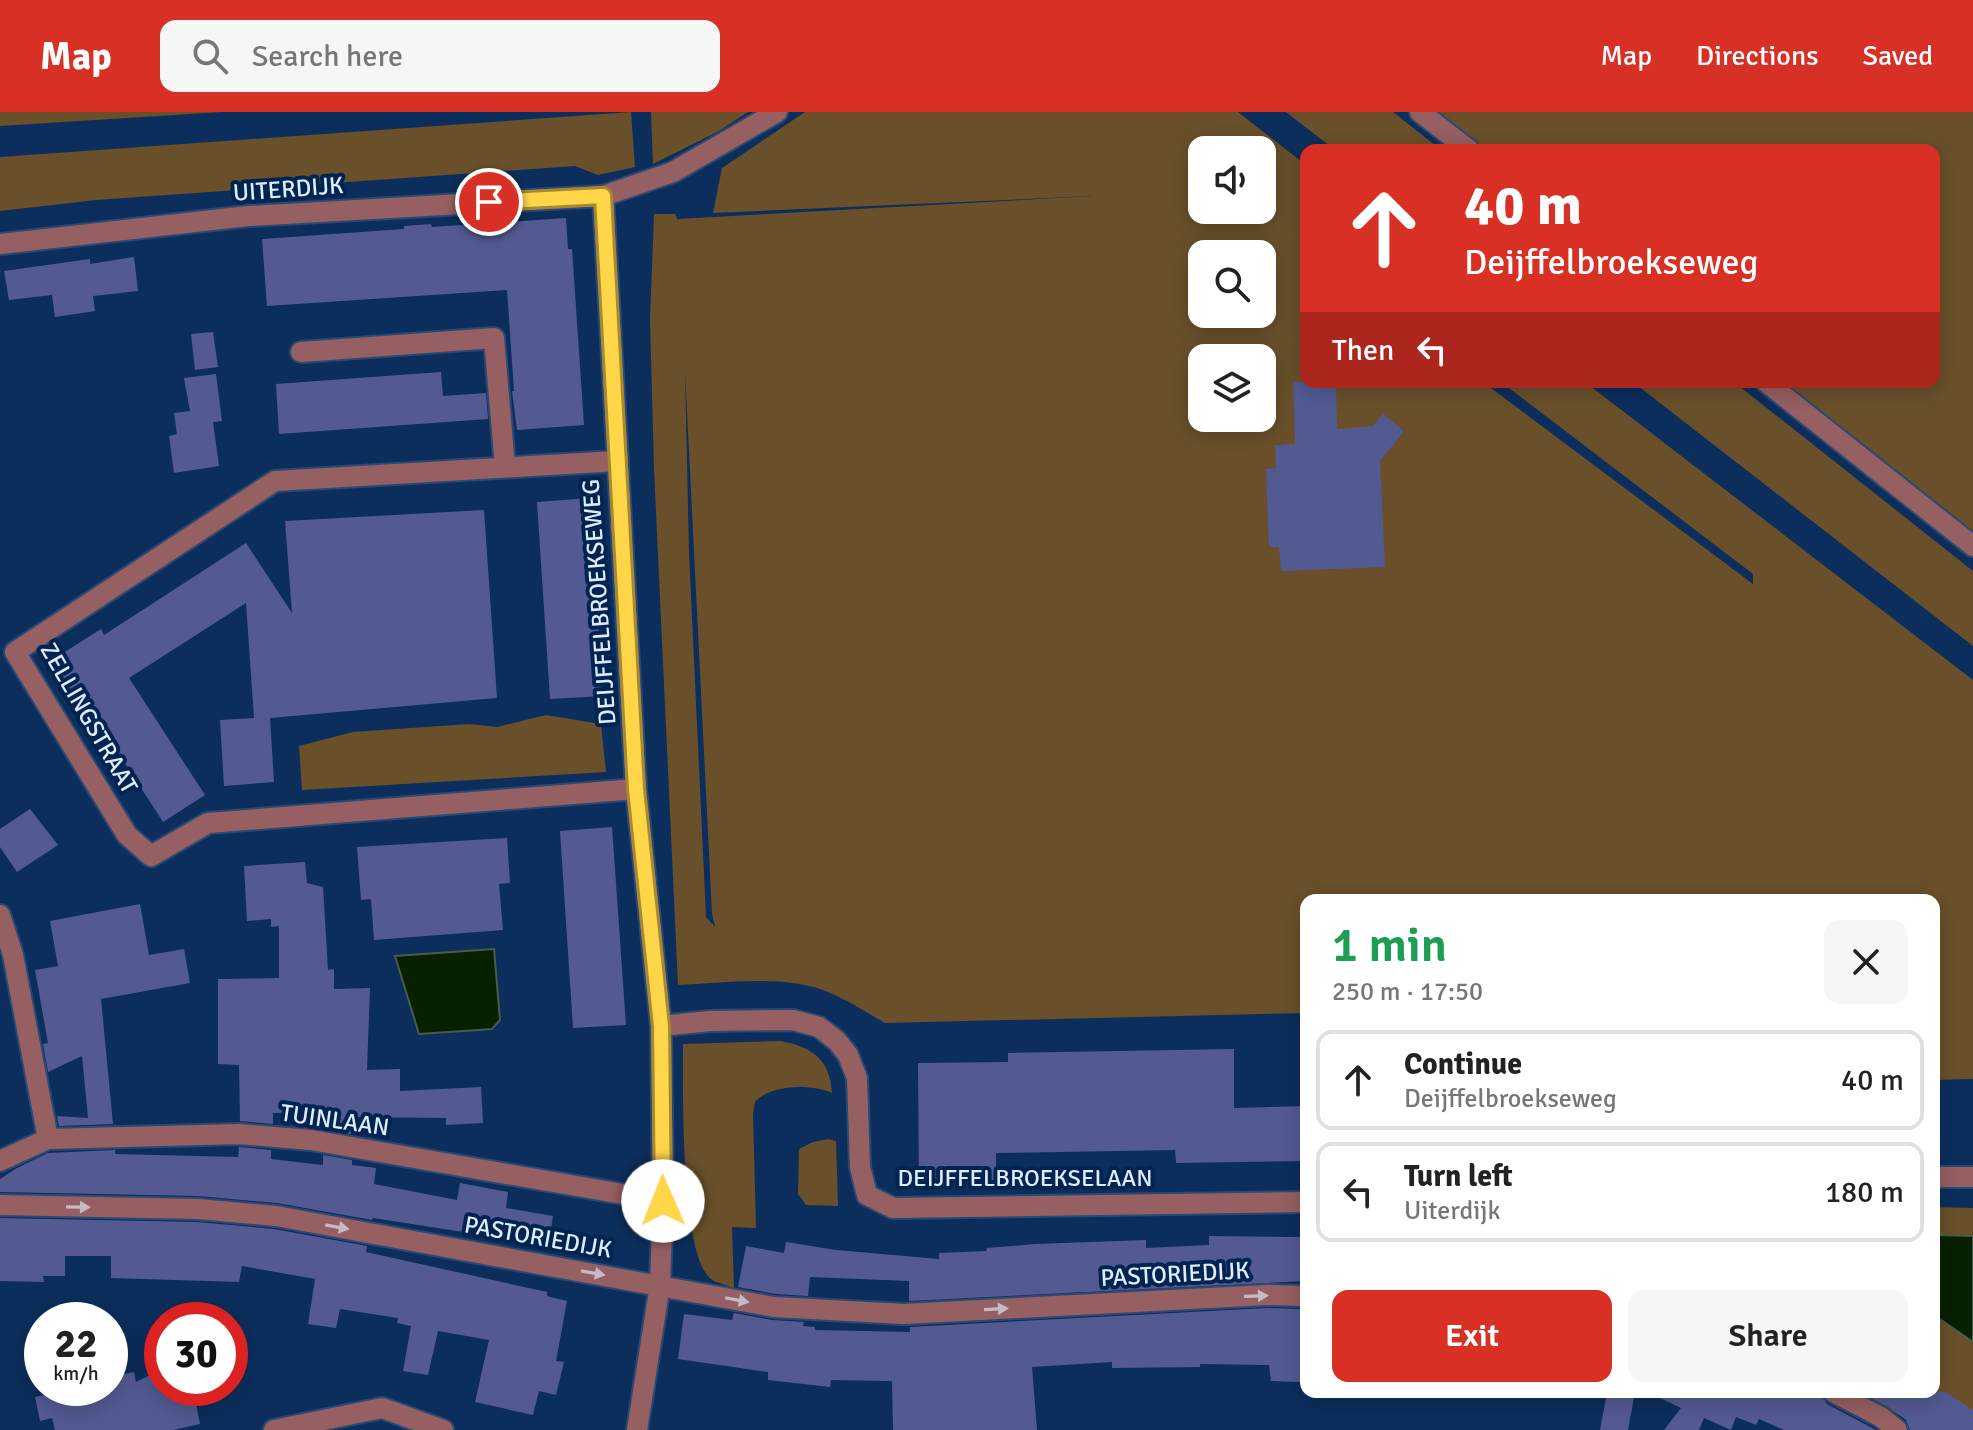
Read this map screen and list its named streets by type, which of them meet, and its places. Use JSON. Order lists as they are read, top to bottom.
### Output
{
  "streets": {
    "street": [
      "UITERDIJK",
      "DEIJFFELBROEKSEWEG",
      "ZELLINGSTRAAT",
      "TUINLAAN",
      "DEIJFFELBROEKSELAAN",
      "PASTORIEDIJK"
    ]
  },
  "crossings": [
    ["UITERDIJK", "DEIJFFELBROEKSEWEG"],
    ["DEIJFFELBROEKSEWEG", "ZELLINGSTRAAT"],
    ["DEIJFFELBROEKSEWEG", "DEIJFFELBROEKSELAAN"]
  ],
  "one_way": ["PASTORIEDIJK"],
  "page": {
    "header": "Map",
    "search": "Search here",
    "nav": ["Map", "Directions", "Saved"],
    "turn": ["40 m", "Deijffelbroekseweg"],
    "then": "Then",
    "heading": ["1 min", "250 m · 17:50"],
    "list": [
      {
        "name": "Continue",
        "note": "Deijffelbroekseweg",
        "value": "40 m"
      },
      {
        "name": "Turn left",
        "note": "Uiterdijk",
        "value": "180 m"
      }
    ],
    "buttons": ["Exit", "Share"],
    "speed": "22 km/h",
    "limit": "30"
  }
}
